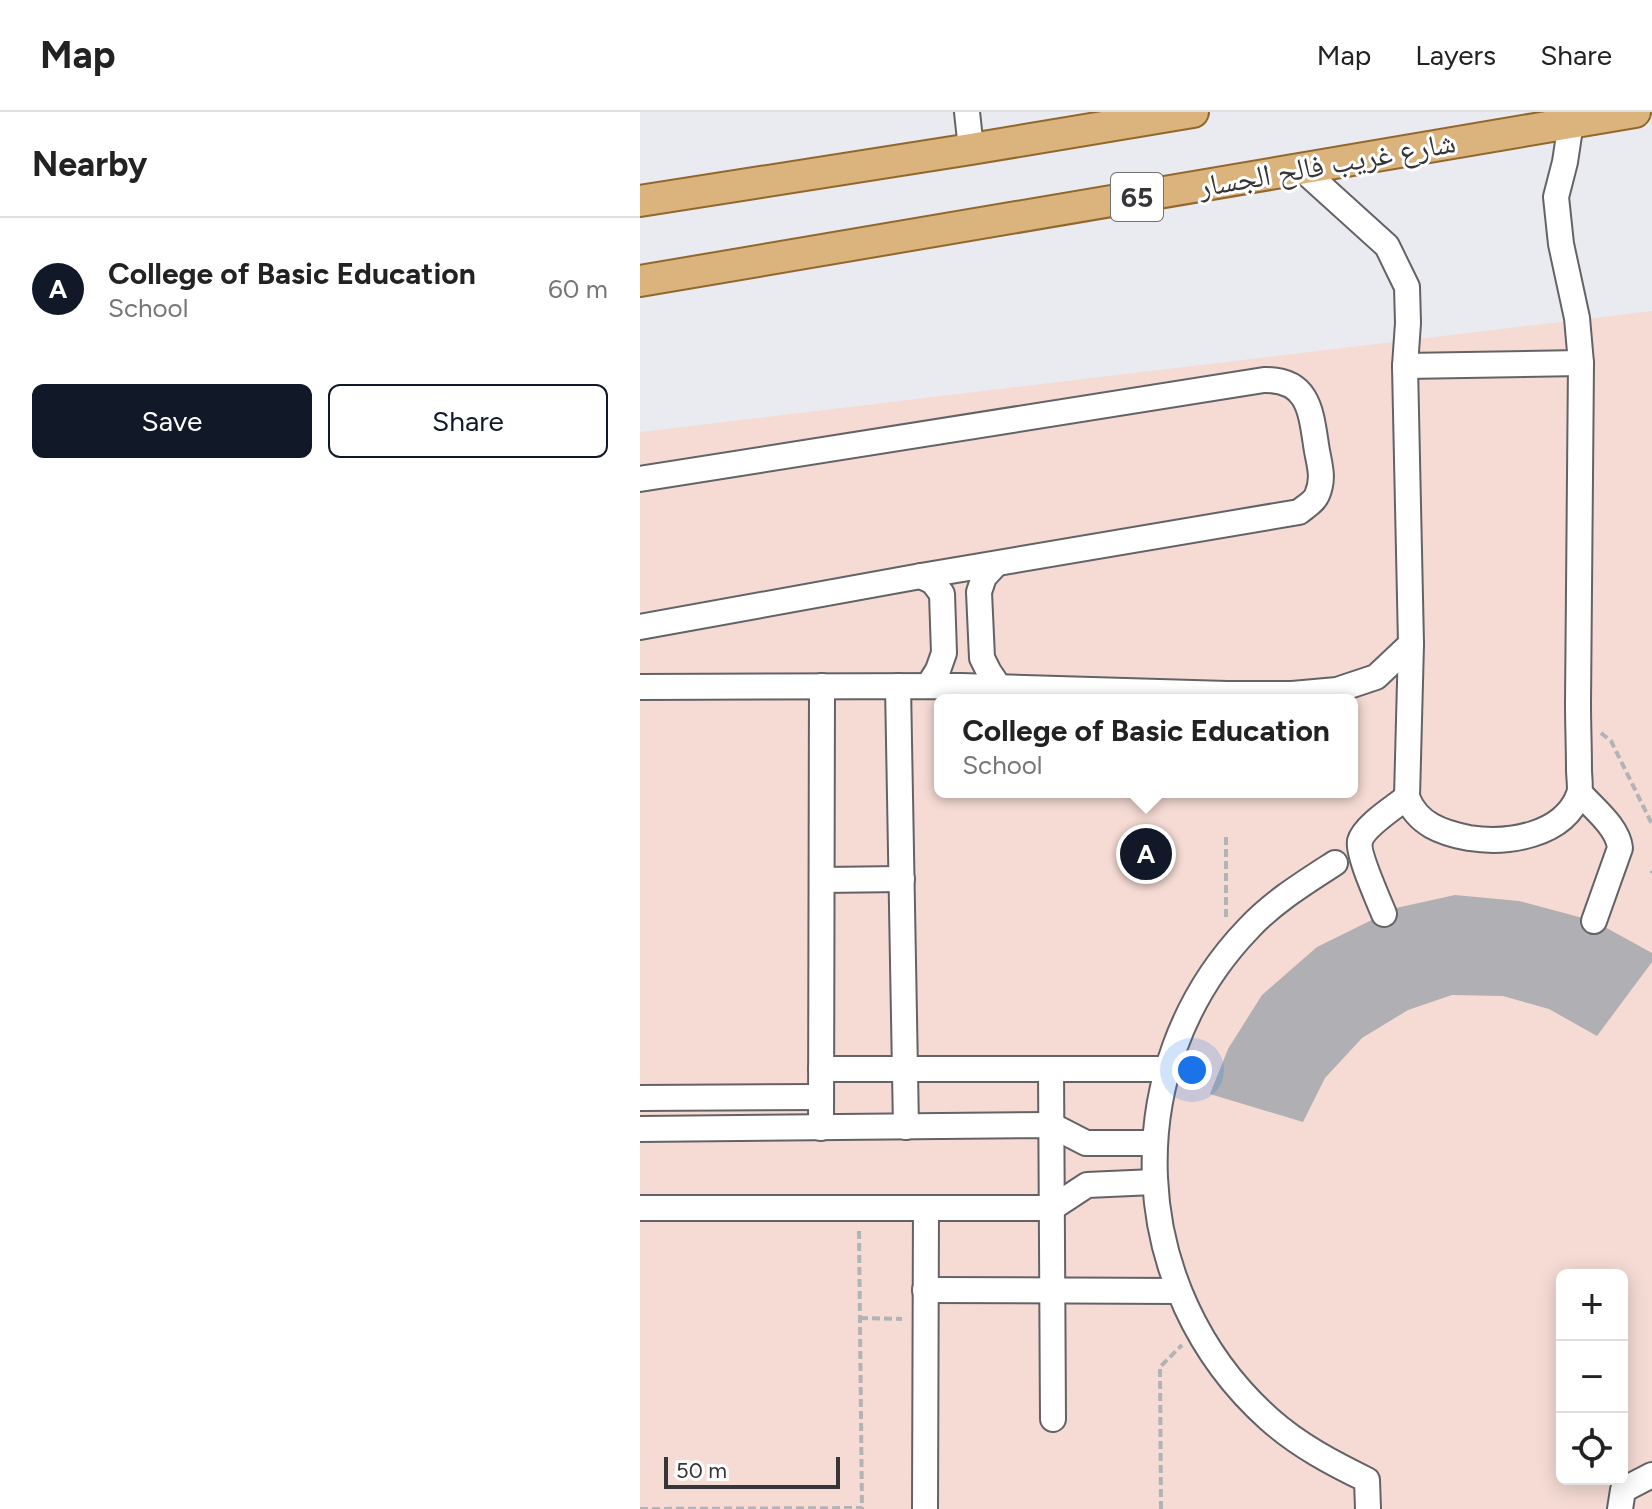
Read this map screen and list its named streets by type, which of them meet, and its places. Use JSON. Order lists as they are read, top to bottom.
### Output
{
  "streets": {
    "main road": ["شارع غريب فالح الجسار", "65"]
  },
  "scale_bar": "50 m",
  "page": {
    "header": "Map",
    "nav": ["Map", "Layers", "Share"],
    "heading": "Nearby",
    "list": [
      {
        "mark": "A",
        "name": "College of Basic Education",
        "note": "School",
        "value": "60 m"
      }
    ],
    "buttons": ["Save", "Share"],
    "popup": ["College of Basic Education", "School"],
    "pins": "A",
    "map_buttons": ["+", "−"],
    "scale": "50 m"
  }
}
